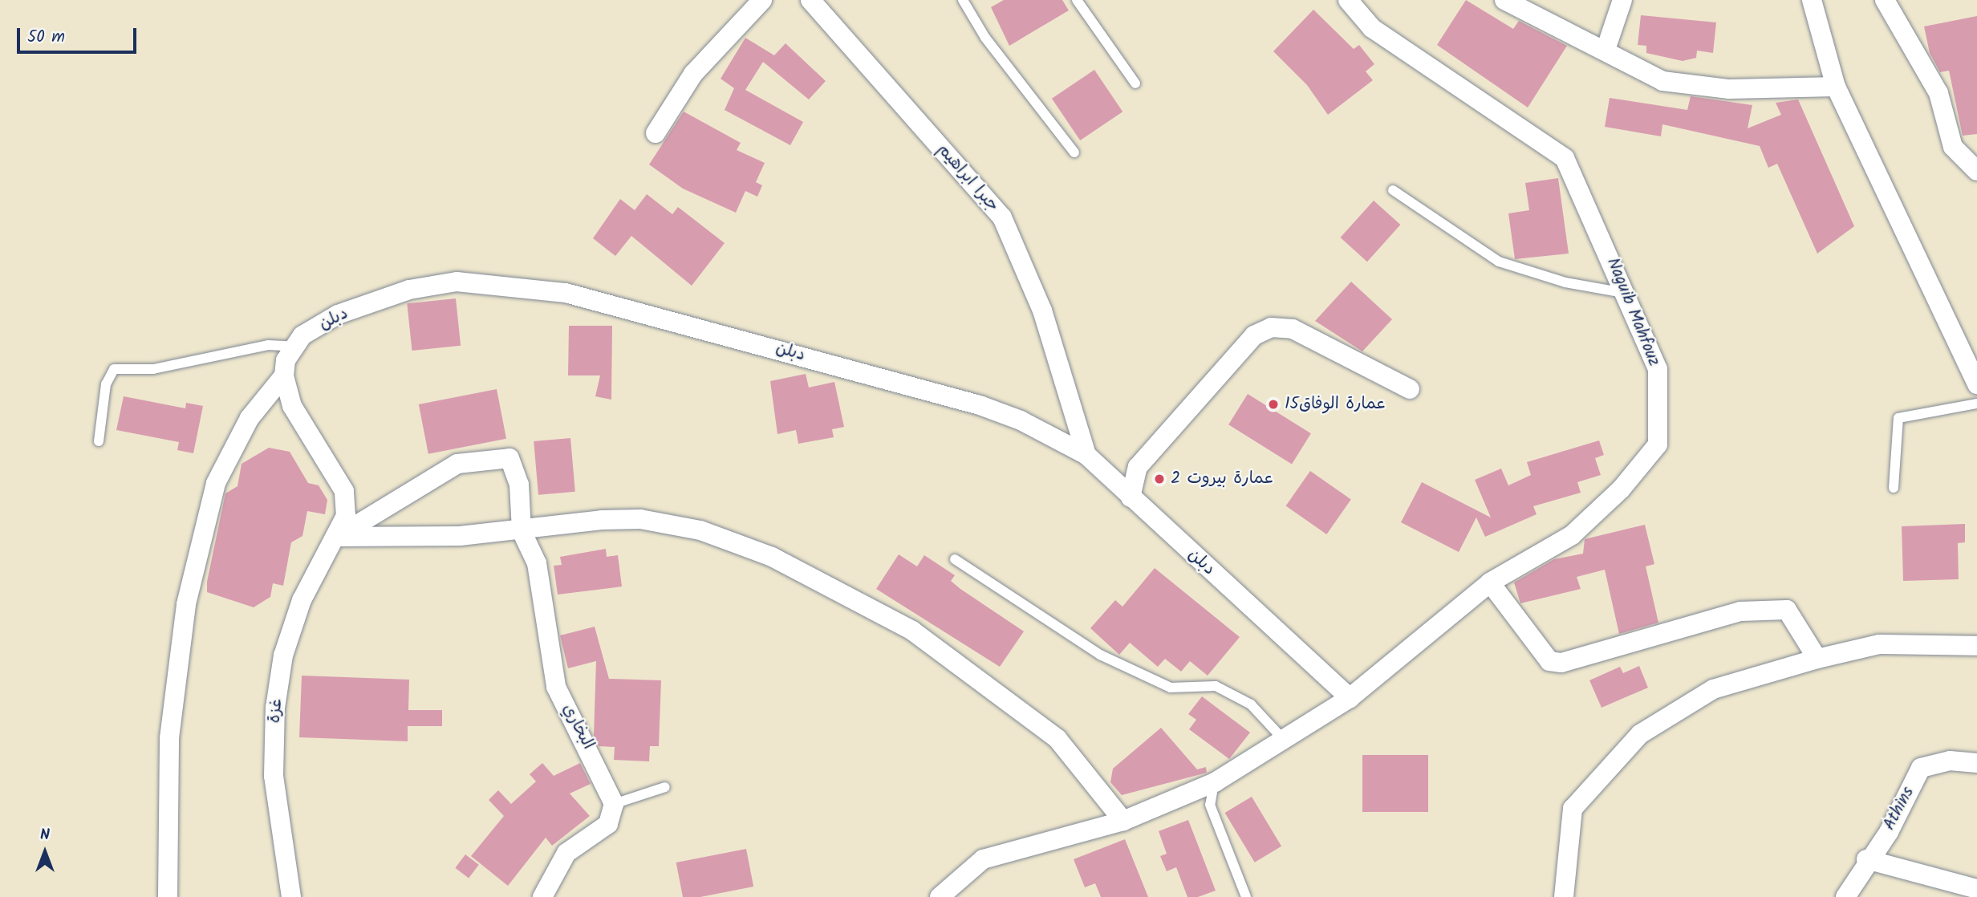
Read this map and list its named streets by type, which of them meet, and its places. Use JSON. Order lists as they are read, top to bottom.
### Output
{
  "streets": {
    "street": [
      "جبرا ابراهيم",
      "Naguib Mahfouz",
      "دبلن",
      "غزة",
      "البخاري",
      "Athins"
    ]
  },
  "crossings": [
    ["جبرا ابراهيم", "دبلن"],
    ["Naguib Mahfouz", "دبلن"]
  ],
  "places": ["عمارة الوفاق15", "عمارة بيروت 2"],
  "scale_bar": "50 m",
  "north": "top"
}
